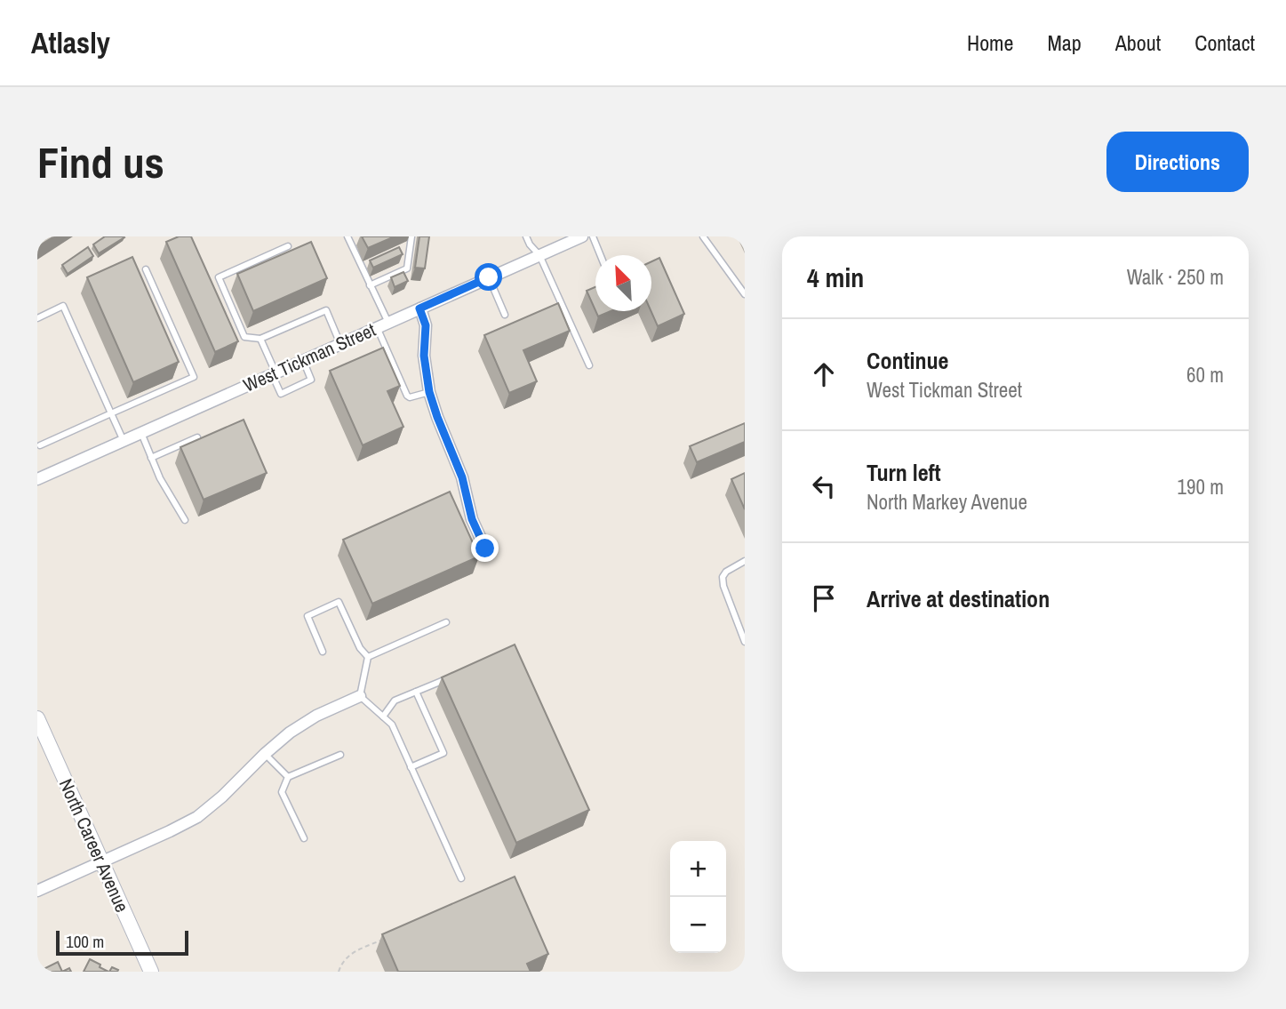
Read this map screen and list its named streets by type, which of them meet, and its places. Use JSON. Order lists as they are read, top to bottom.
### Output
{
  "streets": {
    "street": ["West Tickman Street", "North Career Avenue"]
  },
  "scale_bar": "100 m",
  "north": "top left",
  "page": {
    "header": "Atlasly",
    "nav": [
      "Home",
      "Map",
      "About",
      "Contact"
    ],
    "buttons": "Directions",
    "title": "Find us",
    "heading": ["4 min", "Walk · 250 m"],
    "list": [
      ["Continue", "West Tickman Street", "60 m"],
      ["Turn left", "North Markey Avenue", "190 m"],
      "Arrive at destination"
    ],
    "map_buttons": ["+", "−"],
    "scale": "100 m"
  }
}
